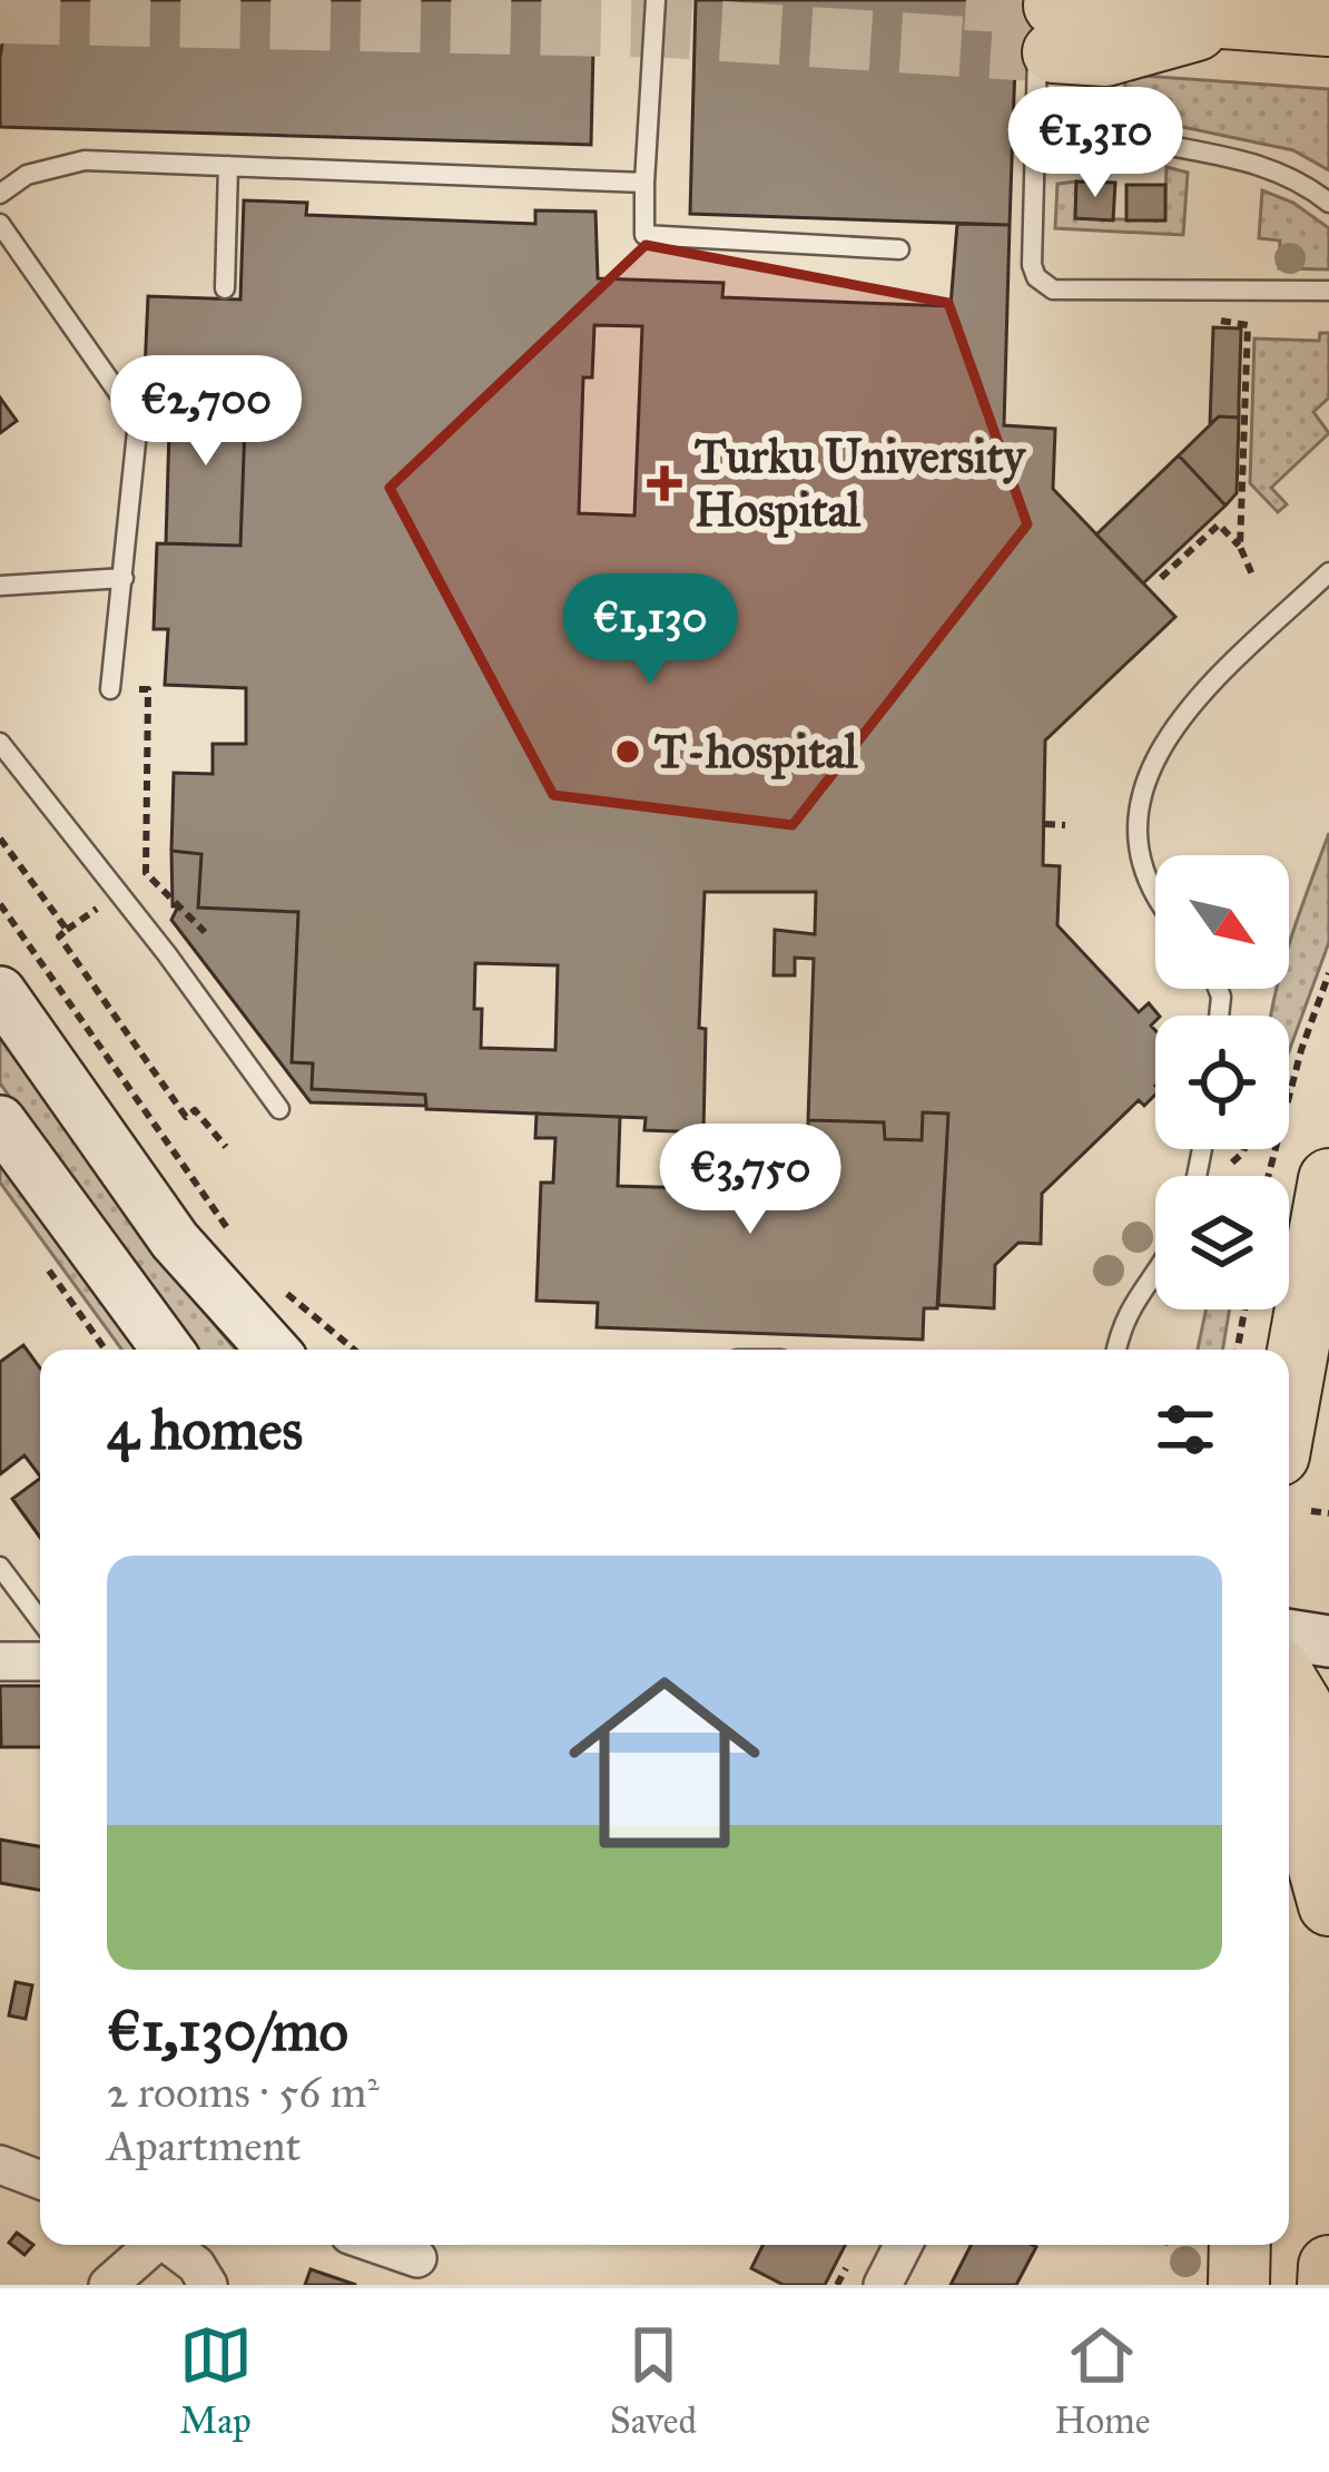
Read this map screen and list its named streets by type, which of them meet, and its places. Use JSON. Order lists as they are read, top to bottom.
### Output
{
  "places": {
    "health": ["Turku University Hospital"],
    "other": ["T-hospital"]
  },
  "north": "bottom right",
  "page": {
    "price": [
      "€1,310",
      "€2,700",
      "€1,130",
      "€3,750"
    ],
    "heading": "4 homes",
    "list": [
      {
        "name": "€1,130/mo",
        "note": "2 rooms · 56 m² · Apartment"
      }
    ],
    "tabs": ["Map", "Saved", "Home"]
  }
}
